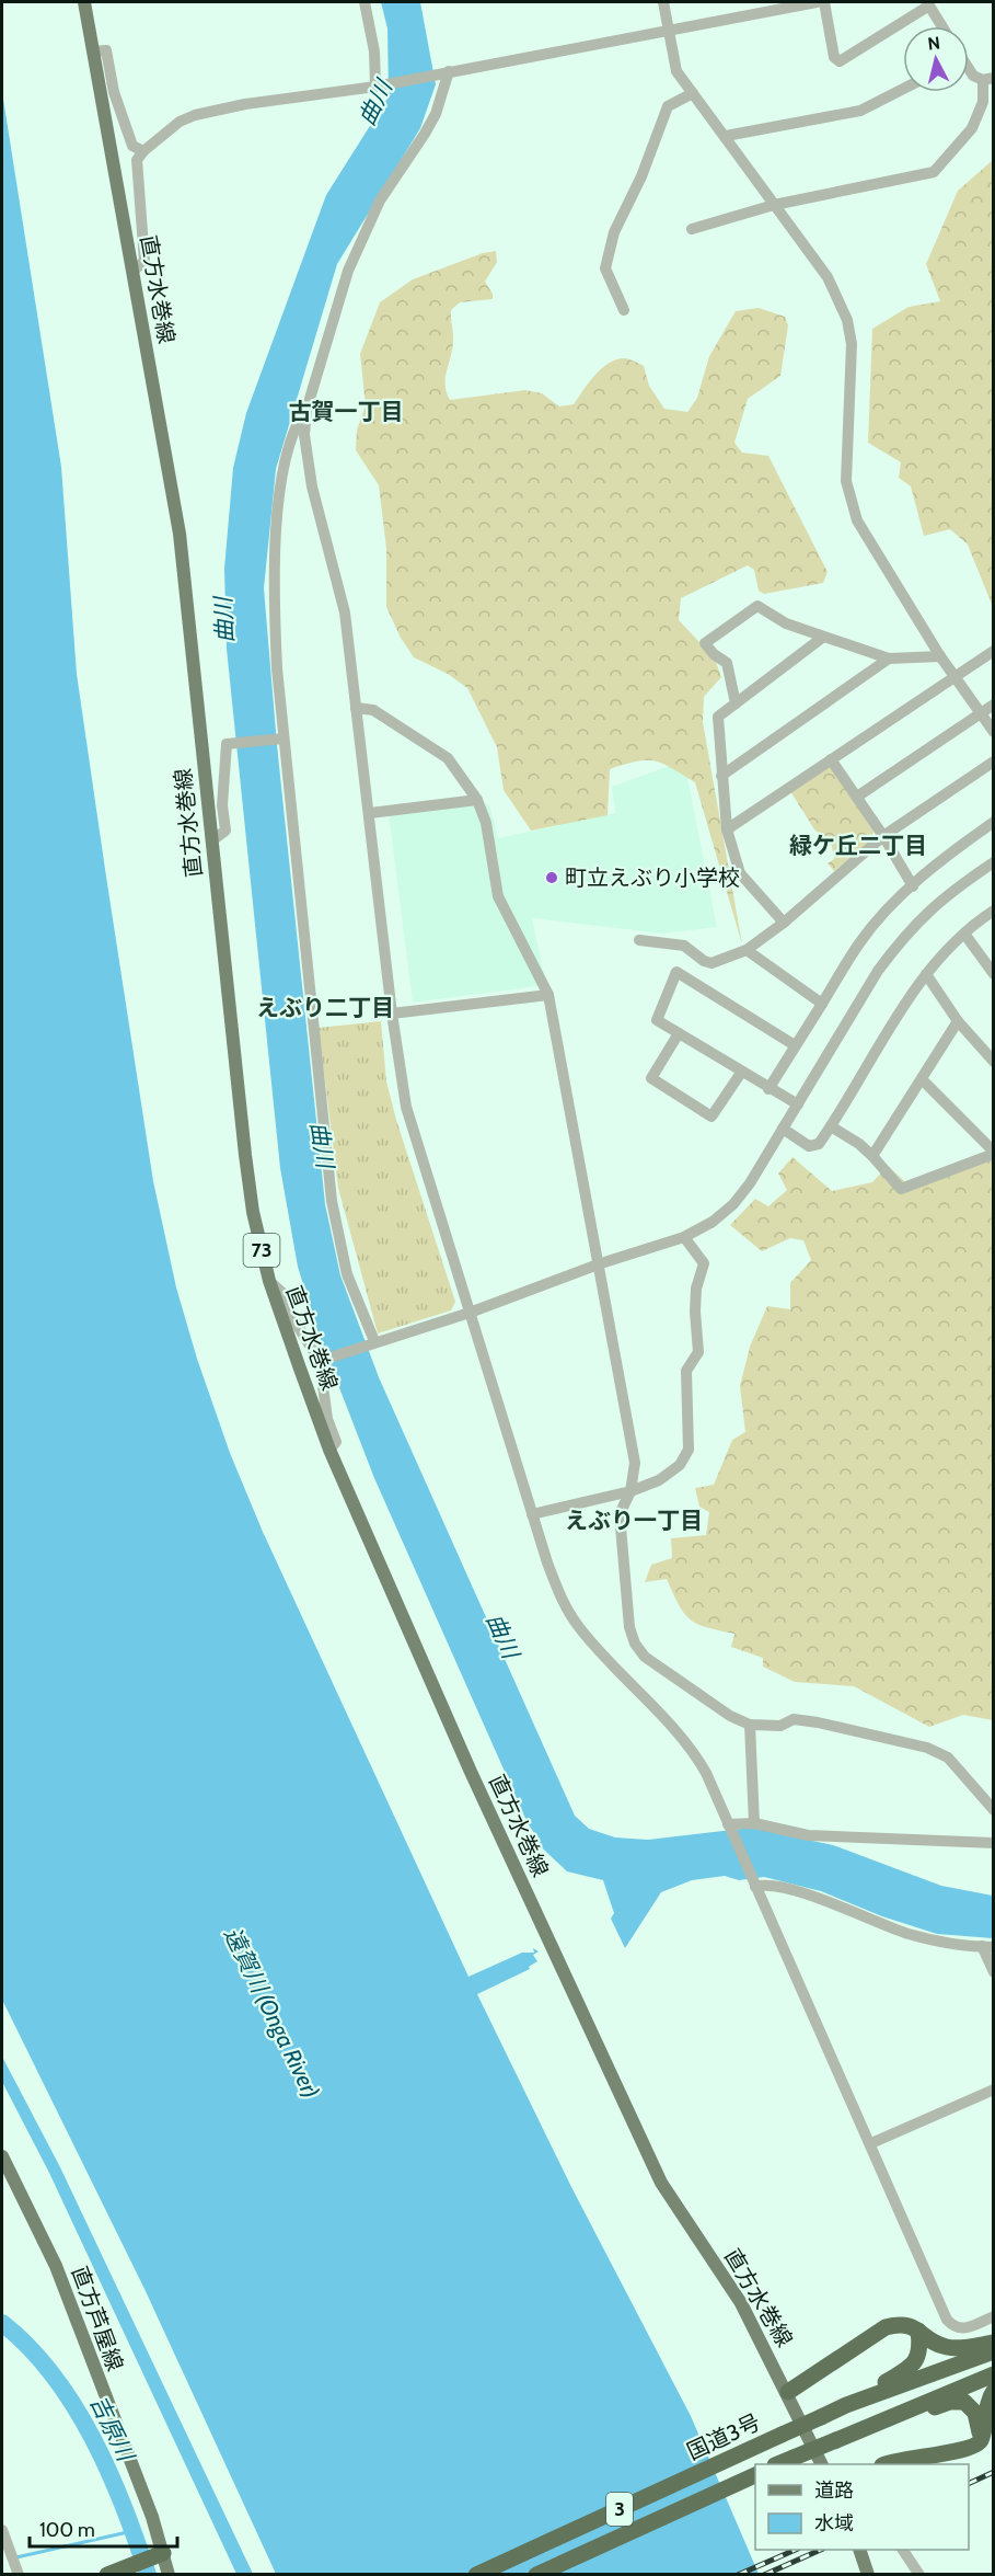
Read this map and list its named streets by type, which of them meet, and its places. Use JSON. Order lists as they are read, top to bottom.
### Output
{
  "streets": {
    "highway": ["国道3号", "3"],
    "main road": ["直方水巻線", "73", "直方芦屋線"]
  },
  "districts": [
    "古賀一丁目",
    "緑ケ丘二丁目",
    "えぶり二丁目",
    "えぶり一丁目"
  ],
  "water": ["曲川", "遠賀川 (Onga River)", "吉原川"],
  "places": ["町立えぶり小学校"],
  "legend": ["道路", "水域"],
  "scale_bar": "100 m",
  "north": "top"
}
